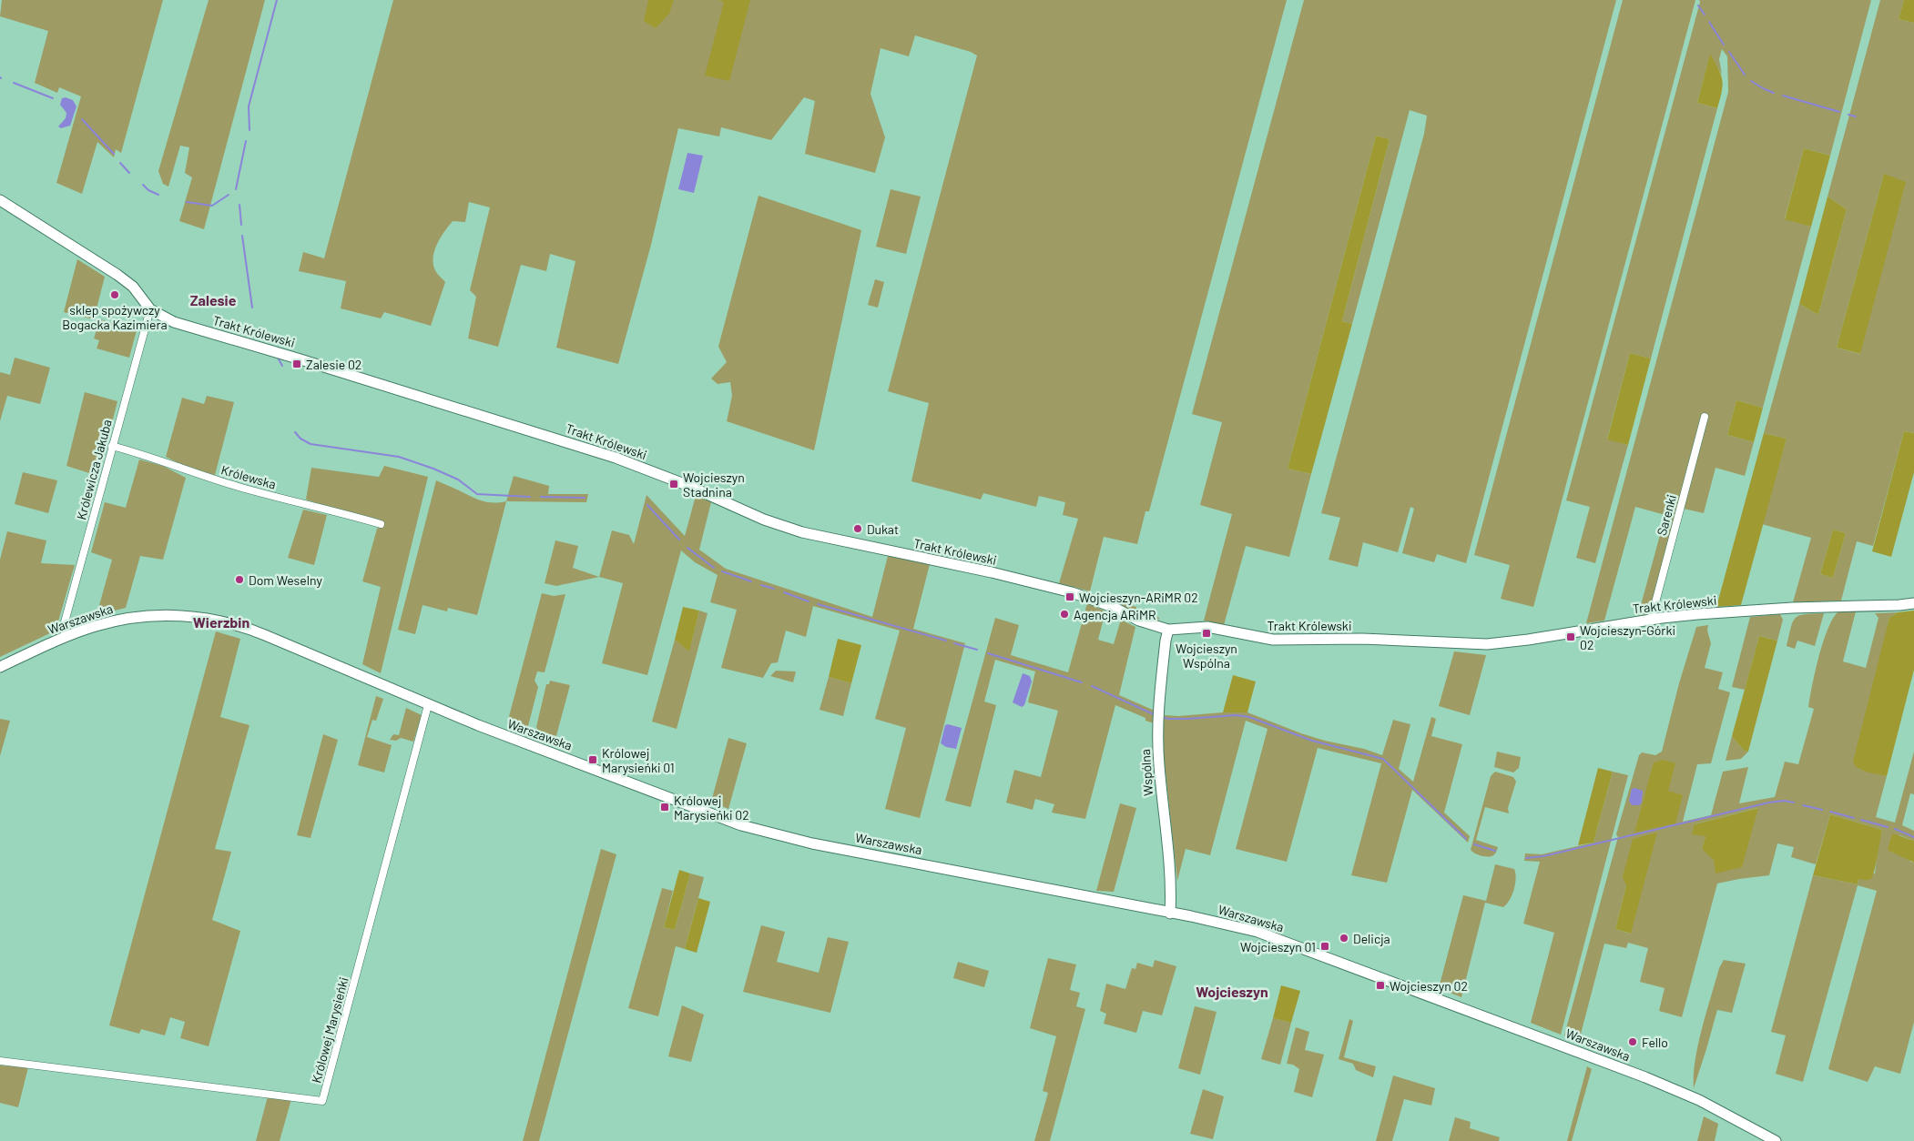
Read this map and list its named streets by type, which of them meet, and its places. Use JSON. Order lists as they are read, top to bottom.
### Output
{
  "streets": {
    "street": [
      "Trakt Królewski",
      "Królewicza Jakuba",
      "Królewska",
      "Sarenki",
      "Warszawska",
      "Wspólna",
      "Królowej Marysieńki"
    ]
  },
  "crossings": [
    ["Trakt Królewski", "Królewicza Jakuba"],
    ["Trakt Królewski", "Sarenki"],
    ["Trakt Królewski", "Wspólna"],
    ["Królewicza Jakuba", "Królewska"],
    ["Królewicza Jakuba", "Warszawska"],
    ["Warszawska", "Wspólna"],
    ["Warszawska", "Królowej Marysieńki"]
  ],
  "districts": ["Zalesie", "Wierzbin", "Wojcieszyn"],
  "places": {
    "other": [
      "sklep spożywczy Bogacka Kazimiera",
      "Dukat",
      "Dom Weselny",
      "Agencja ARiMR",
      "Delicja",
      "Fello"
    ],
    "transit": [
      "Zalesie 02",
      "Wojcieszyn Stadnina",
      "Wojcieszyn-ARiMR 02",
      "Wojcieszyn Wspólna",
      "Wojcieszyn-Górki 02",
      "Królowej Marysieńki 01",
      "Królowej Marysieńki 02",
      "Wojcieszyn 01",
      "Wojcieszyn 02"
    ]
  }
}
